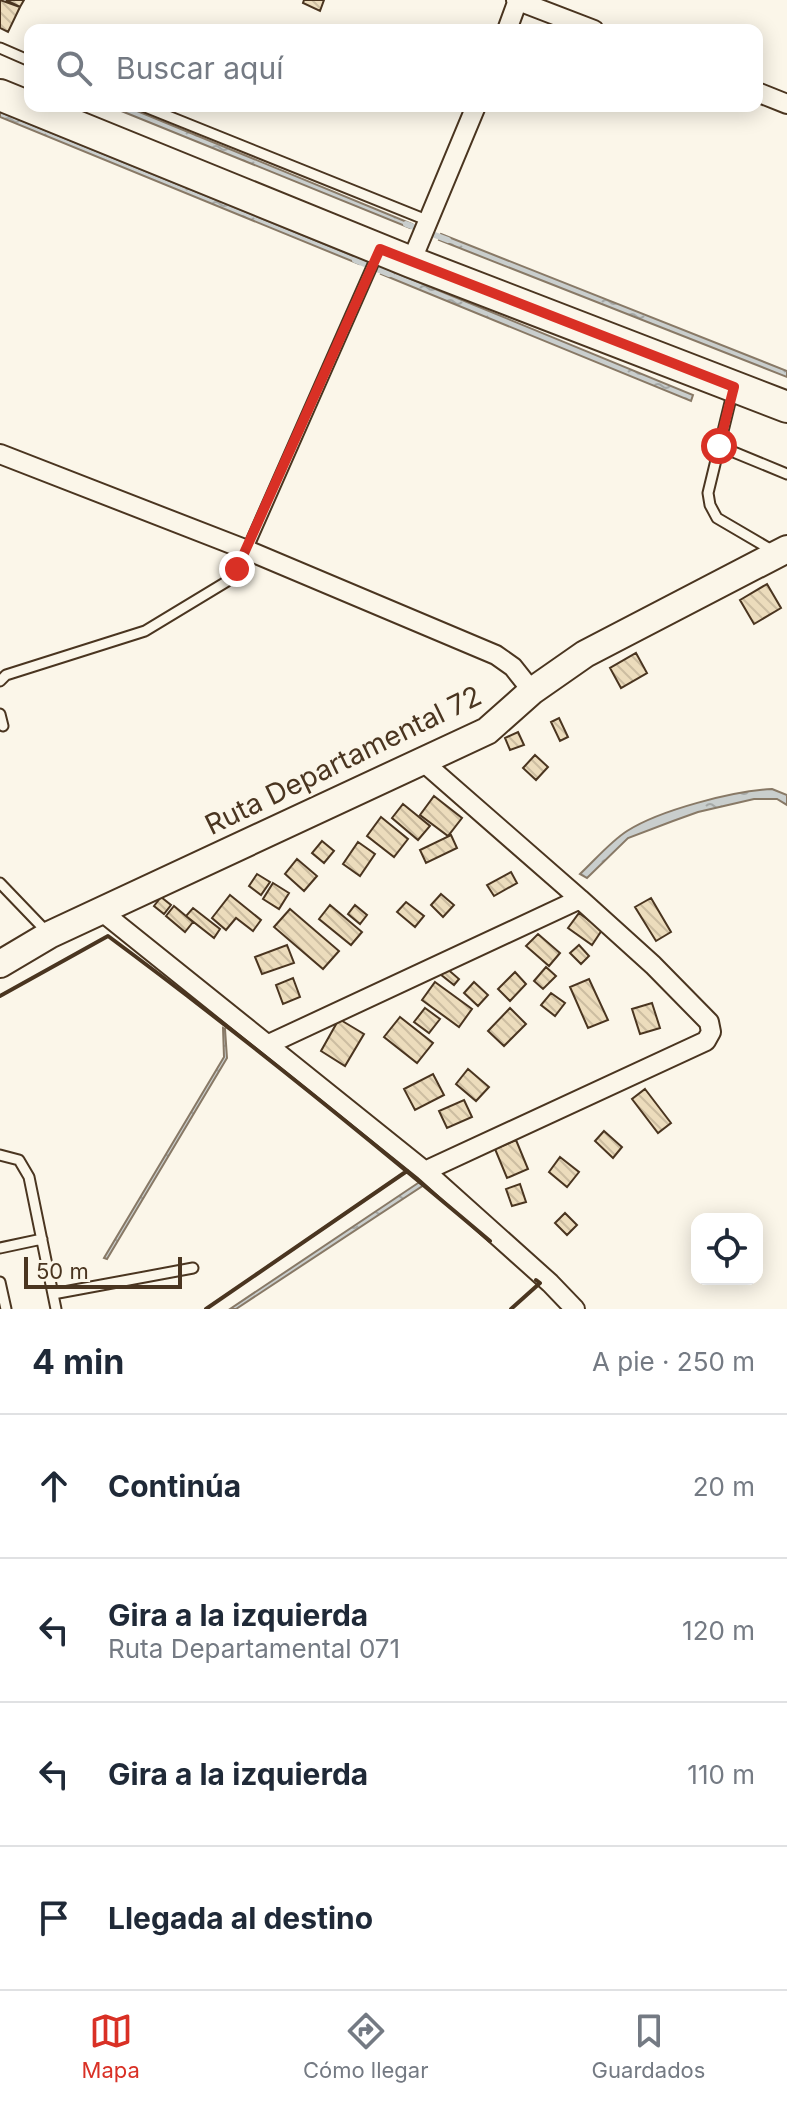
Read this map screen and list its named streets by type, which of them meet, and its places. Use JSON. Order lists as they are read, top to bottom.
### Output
{
  "streets": {
    "street": ["Ruta Departamental 72"]
  },
  "scale_bar": "50 m",
  "page": {
    "search": "Buscar aquí",
    "scale": "50 m",
    "heading": ["4 min", "A pie · 250 m"],
    "list": [
      ["Continúa", "20 m"],
      ["Gira a la izquierda", "Ruta Departamental 071", "120 m"],
      ["Gira a la izquierda", "110 m"],
      "Llegada al destino"
    ],
    "nav": ["Mapa", "Cómo llegar", "Guardados"]
  }
}
